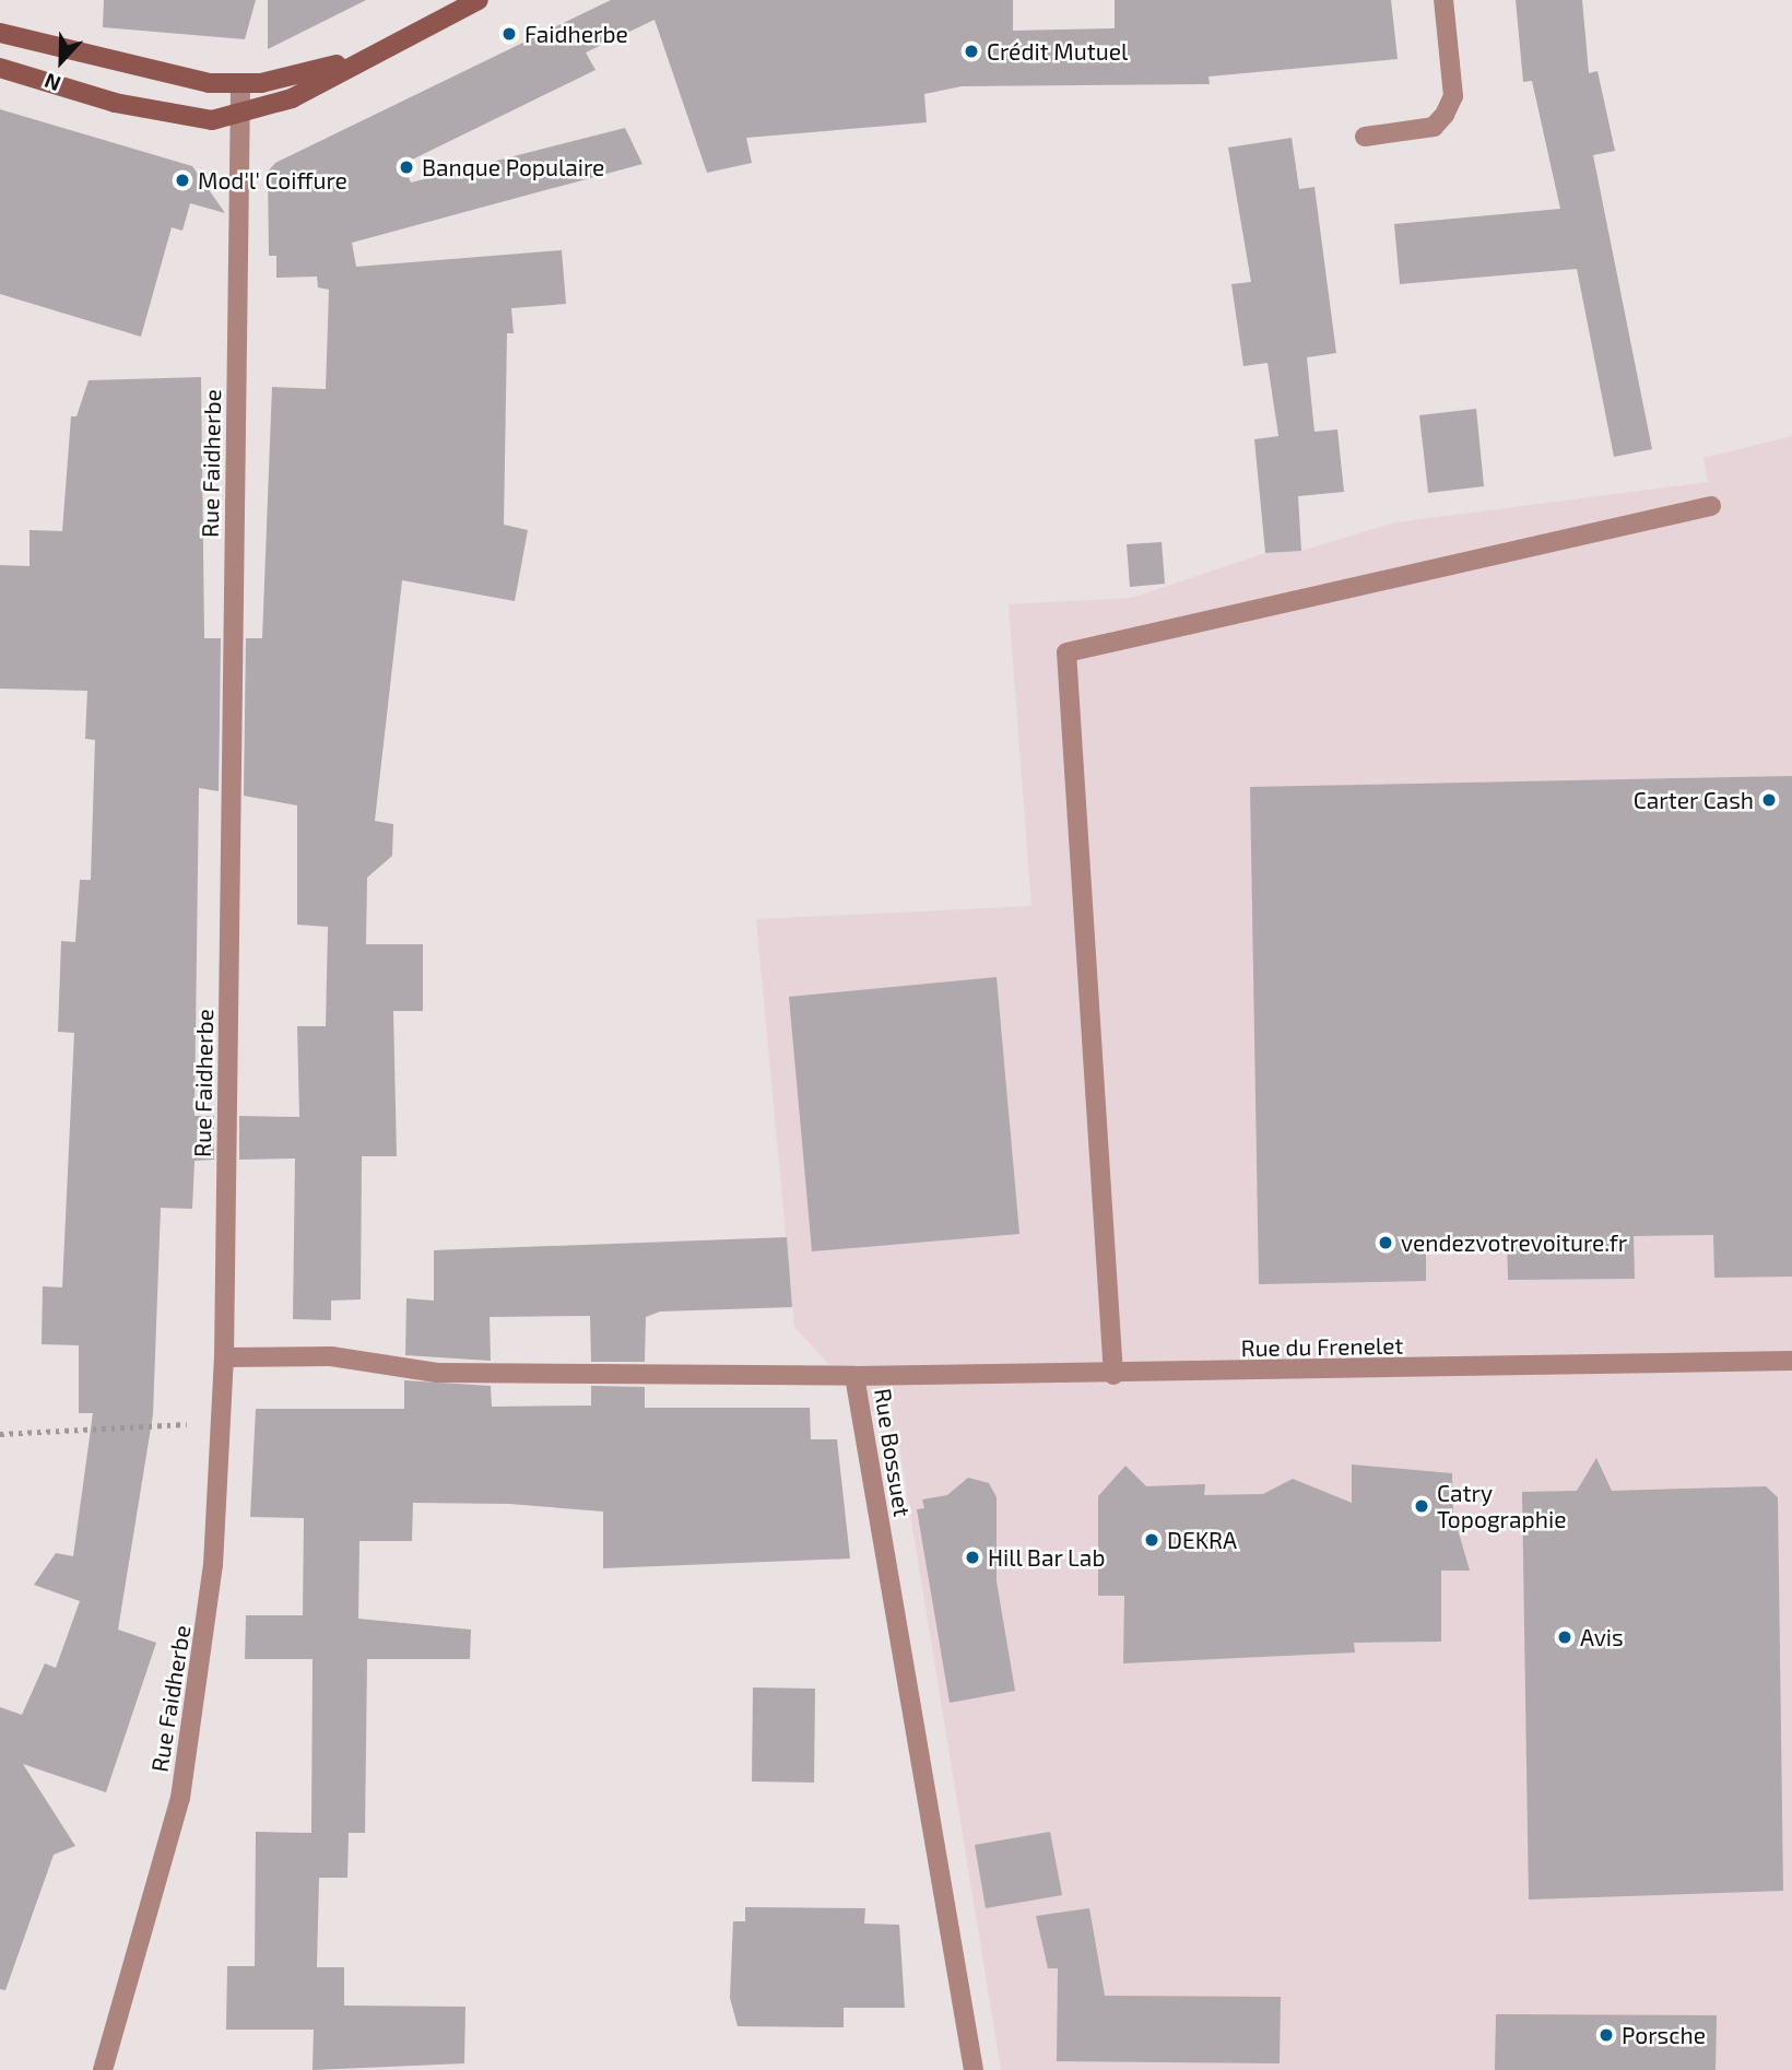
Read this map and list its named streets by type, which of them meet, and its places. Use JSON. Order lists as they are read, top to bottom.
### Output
{
  "streets": {
    "street": ["Rue Faidherbe", "Rue du Frenelet", "Rue Bossuet"]
  },
  "crossings": [
    ["Rue Faidherbe", "Rue Bossuet"],
    ["Rue du Frenelet", "Rue Bossuet"]
  ],
  "places": [
    "Faidherbe",
    "Crédit Mutuel",
    "Banque Populaire",
    "Mod'l' Coiffure",
    "Carter Cash",
    "vendezvotrevoiture.fr",
    "Catry Topographie",
    "DEKRA",
    "Hill Bar Lab",
    "Avis",
    "Porsche"
  ],
  "north": "bottom"
}
